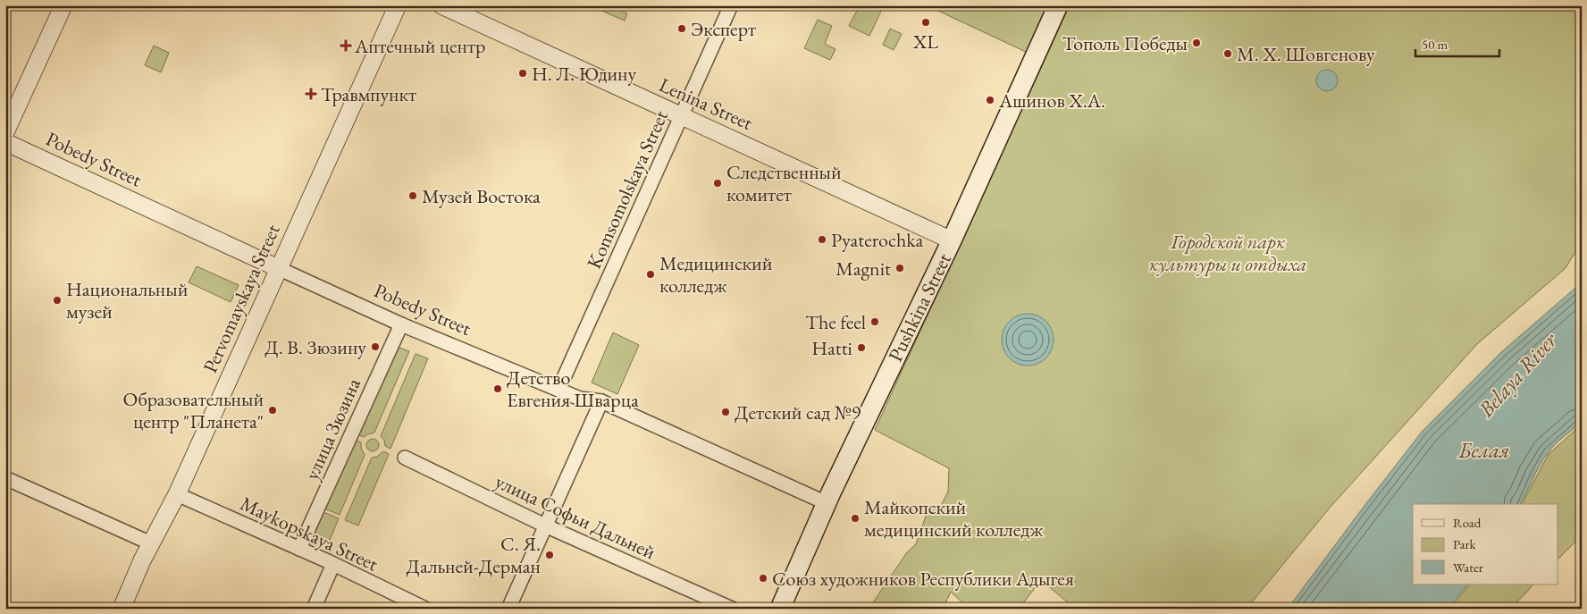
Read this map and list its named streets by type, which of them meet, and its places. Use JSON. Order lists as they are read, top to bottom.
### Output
{
  "streets": {
    "main road": ["Pushkina Street"],
    "street": [
      "Lenina Street",
      "Pobedy Street",
      "Komsomolskaya Street",
      "Pervomayskaya Street",
      "улица Зюзина",
      "улица Софьи Дальней",
      "Maykopskaya Street"
    ]
  },
  "crossings": [
    ["Lenina Street", "Komsomolskaya Street"],
    ["Lenina Street", "Pushkina Street"],
    ["Pobedy Street", "Komsomolskaya Street"],
    ["Pobedy Street", "Pervomayskaya Street"],
    ["Pobedy Street", "Pushkina Street"],
    ["Pobedy Street", "улица Зюзина"],
    ["Pervomayskaya Street", "Maykopskaya Street"],
    ["улица Зюзина", "Maykopskaya Street"]
  ],
  "water": ["Belaya River", "Белая"],
  "parks": ["Городской парк культуры и отдыха"],
  "places": {
    "other": [
      "XL",
      "Эксперт",
      "Тополь Победы",
      "М. Х. Шовгенову",
      "Н. Л. Юдину",
      "Ашинов Х.А.",
      "Следственный комитет",
      "Музей Востока",
      "Pyaterochka",
      "Magnit",
      "Медицинский колледж",
      "Национальный музей",
      "The feel",
      "Д. В. Зюзину",
      "Hatti",
      "Детство Евгения Шварца",
      "Образовательный центр \"Планета\"",
      "Детский сад №9",
      "Майкопский медицинский колледж",
      "С. Я. Дальней-Дерман",
      "Союз художников Республики Адыгея"
    ],
    "health": ["Аптечный центр", "Травмпункт"]
  },
  "legend": ["Road", "Park", "Water"],
  "scale_bar": "50 m"
}
